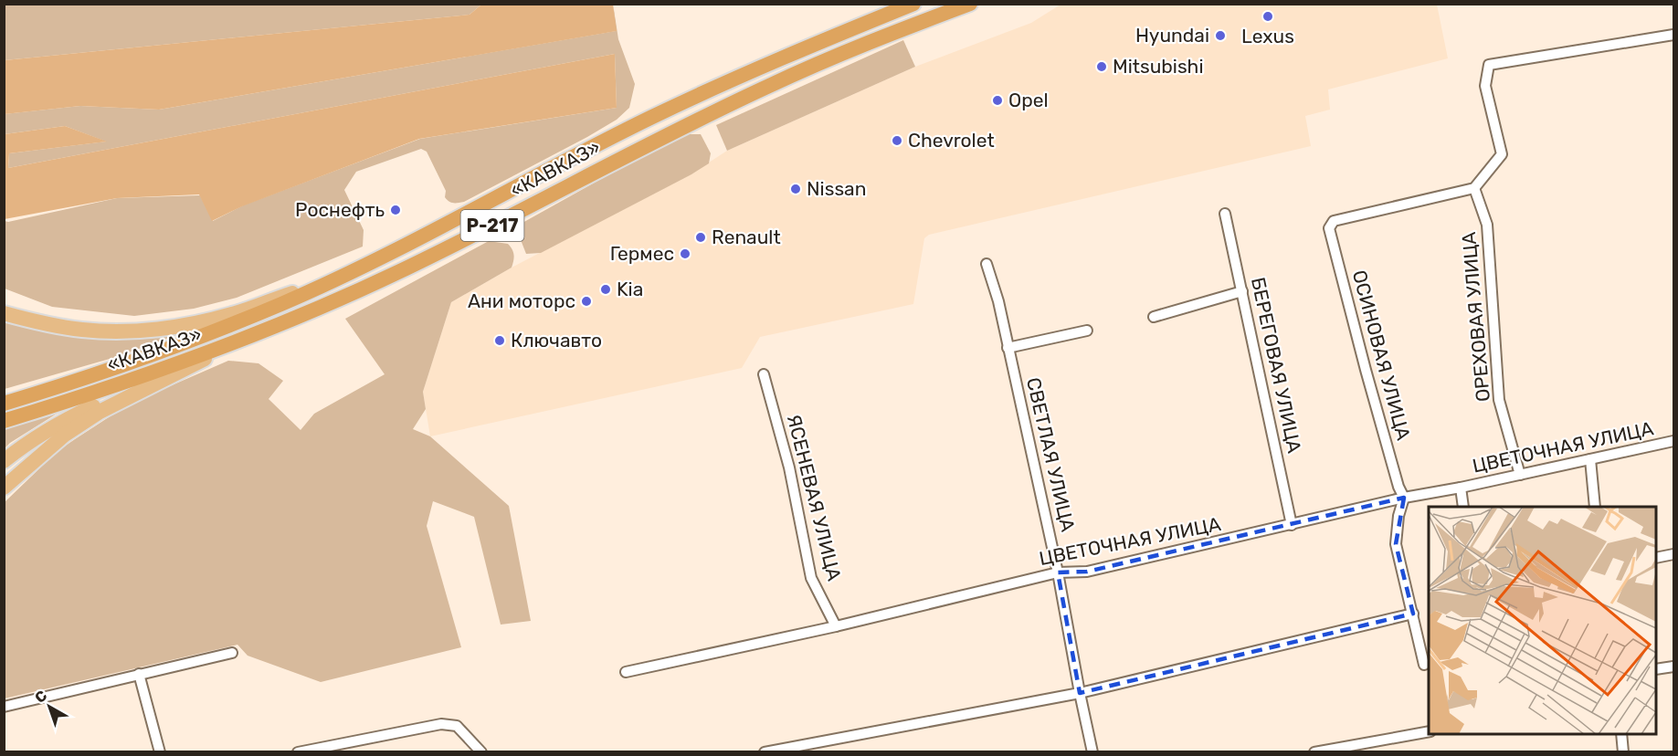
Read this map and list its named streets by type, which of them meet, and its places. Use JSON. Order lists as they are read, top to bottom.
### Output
{
  "streets": {
    "highway": ["«КАВКАЗ»", "Р-217"],
    "street": [
      "ОРЕХОВАЯ УЛИЦА",
      "ОСИНОВАЯ УЛИЦА",
      "БЕРЕГОВАЯ УЛИЦА",
      "ЦВЕТОЧНАЯ УЛИЦА",
      "СВЕТЛАЯ УЛИЦА",
      "ЯСЕНЕВАЯ УЛИЦА"
    ]
  },
  "crossings": [
    ["ОРЕХОВАЯ УЛИЦА", "ОСИНОВАЯ УЛИЦА"],
    ["ОРЕХОВАЯ УЛИЦА", "ЦВЕТОЧНАЯ УЛИЦА"],
    ["ОСИНОВАЯ УЛИЦА", "ЦВЕТОЧНАЯ УЛИЦА"],
    ["БЕРЕГОВАЯ УЛИЦА", "ЦВЕТОЧНАЯ УЛИЦА"],
    ["ЦВЕТОЧНАЯ УЛИЦА", "СВЕТЛАЯ УЛИЦА"],
    ["ЦВЕТОЧНАЯ УЛИЦА", "ЯСЕНЕВАЯ УЛИЦА"]
  ],
  "places": [
    "Lexus",
    "Hyundai",
    "Mitsubishi",
    "Opel",
    "Chevrolet",
    "Nissan",
    "Роснефть",
    "Renault",
    "Гермес",
    "Kia",
    "Ани моторс",
    "Ключавто"
  ],
  "north": "top left"
}
